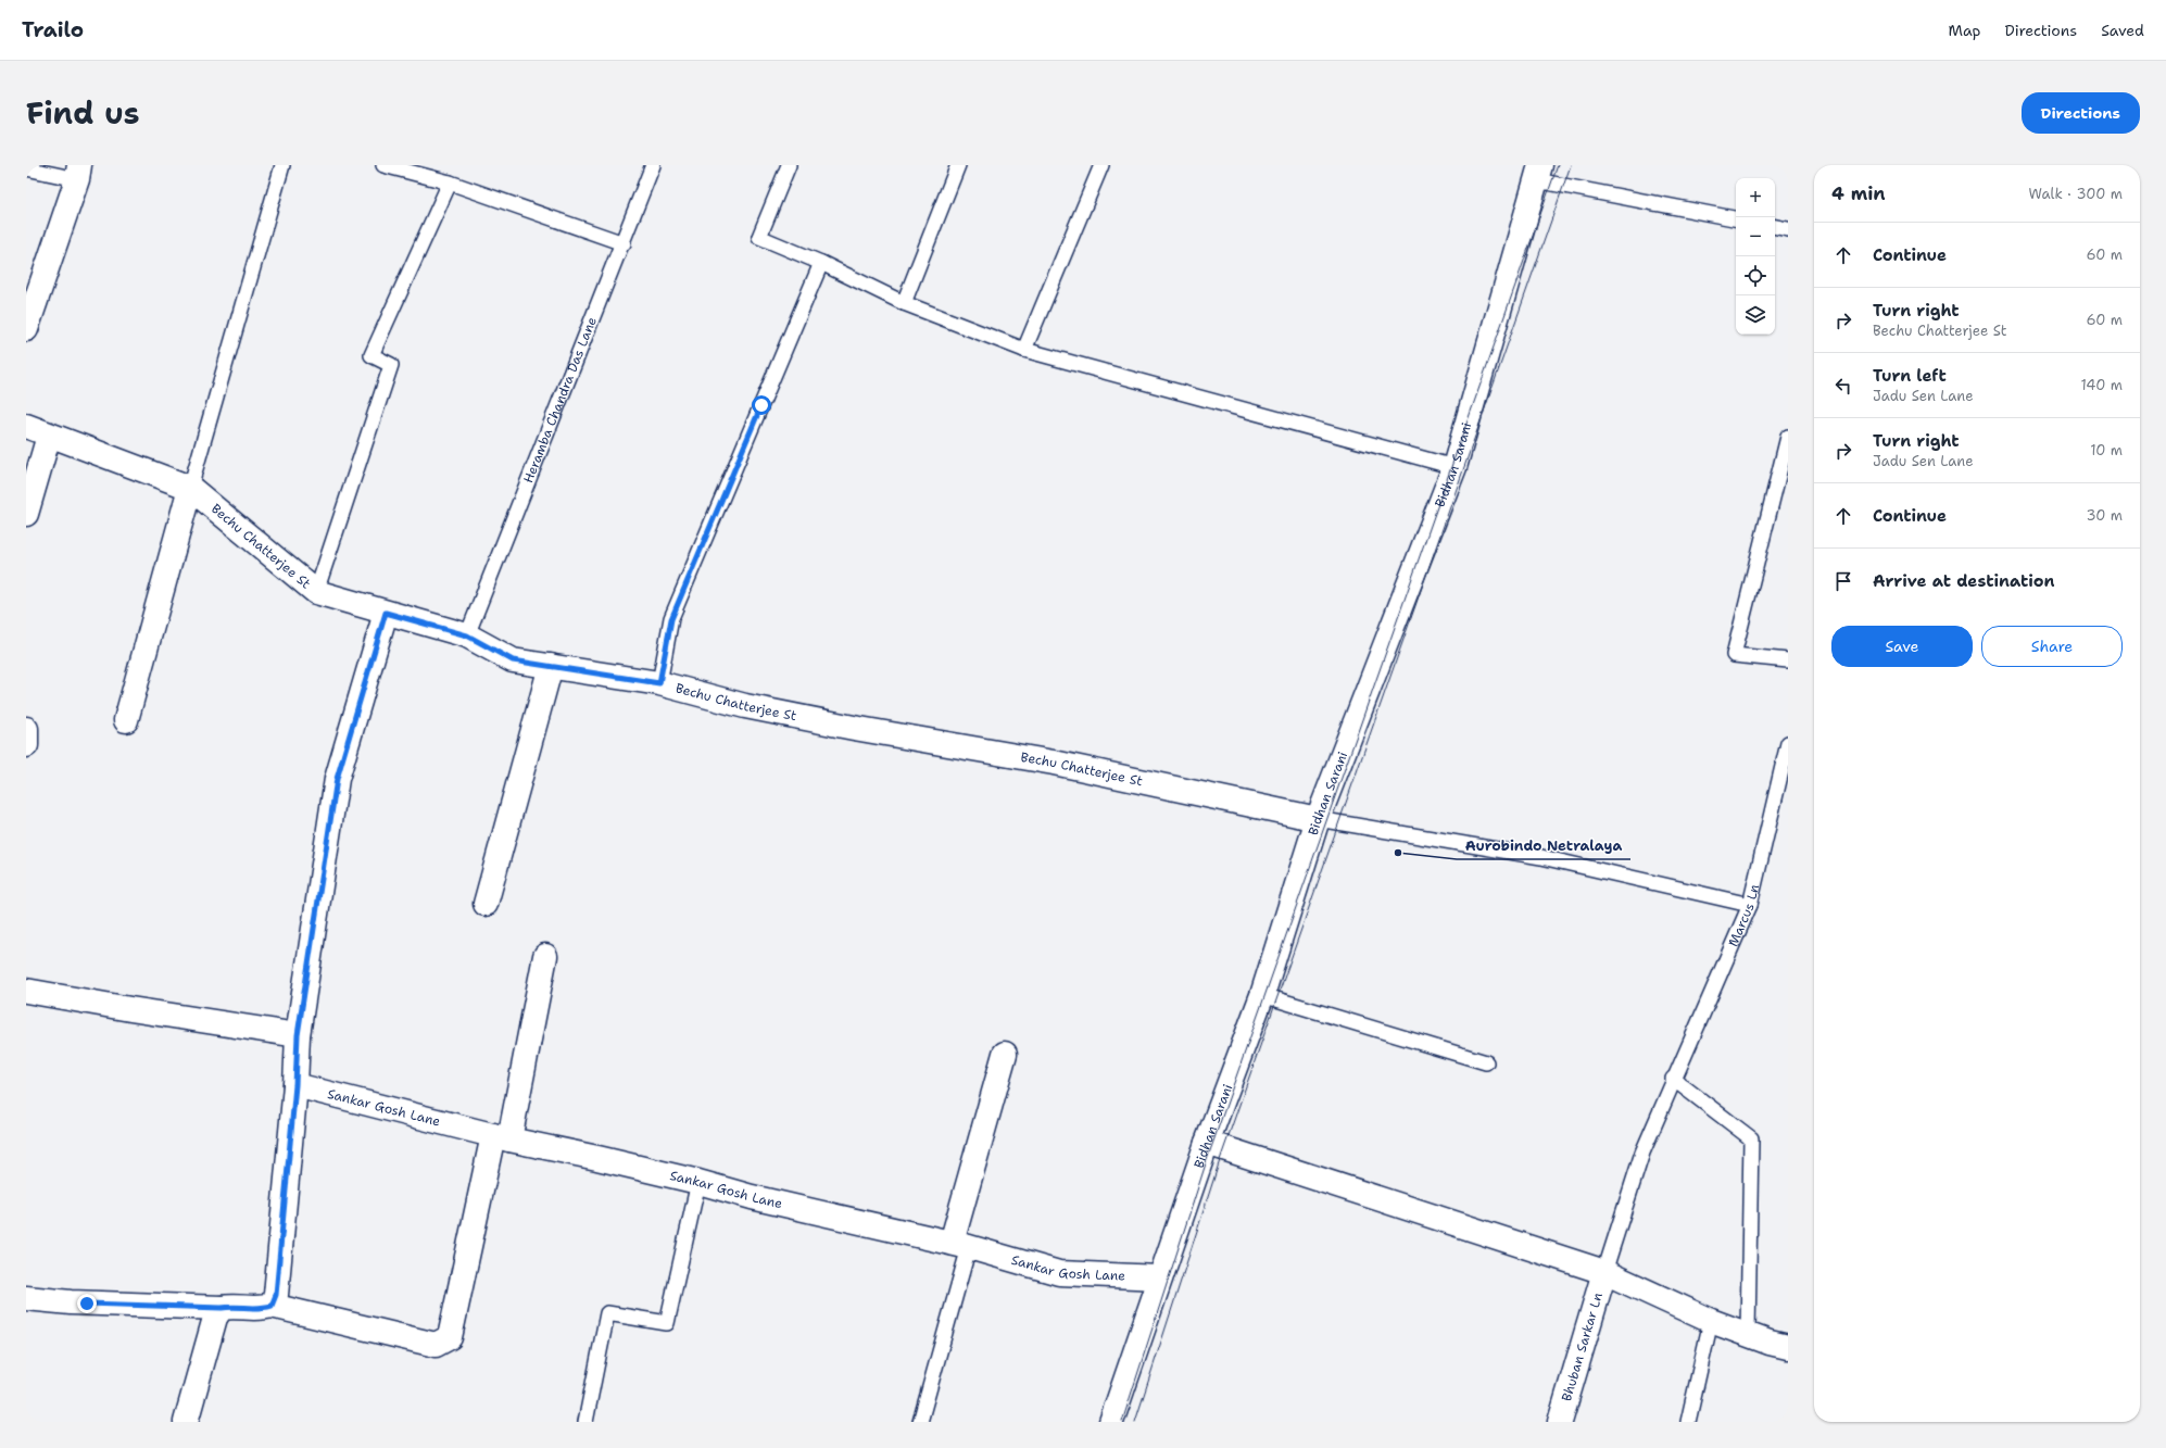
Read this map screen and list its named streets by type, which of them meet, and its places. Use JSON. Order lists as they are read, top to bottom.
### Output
{
  "streets": {
    "street": [
      "Bidhan Sarani",
      "Bechu Chatterjee St",
      "Sankar Gosh Lane",
      "Bhuban Sarkar Ln"
    ],
    "lane": ["Heramba Chandra Das Lane", "Marcus Ln"]
  },
  "crossings": [
    ["Heramba Chandra Das Lane", "Bechu Chatterjee St"],
    ["Bidhan Sarani", "Bechu Chatterjee St"],
    ["Bidhan Sarani", "Sankar Gosh Lane"],
    ["Marcus Ln", "Bhuban Sarkar Ln"]
  ],
  "places": ["Aurobindo Netralaya"],
  "page": {
    "header": "Trailo",
    "nav": ["Map", "Directions", "Saved"],
    "title": "Find us",
    "buttons": [
      "Directions",
      ["Save", "Share"]
    ],
    "heading": ["4 min", "Walk · 300 m"],
    "map_buttons": ["+", "−"],
    "list": [
      ["Continue", "60 m"],
      ["Turn right", "Bechu Chatterjee St", "60 m"],
      ["Turn left", "Jadu Sen Lane", "140 m"],
      ["Turn right", "Jadu Sen Lane", "10 m"],
      ["Continue", "30 m"],
      "Arrive at destination"
    ]
  }
}
